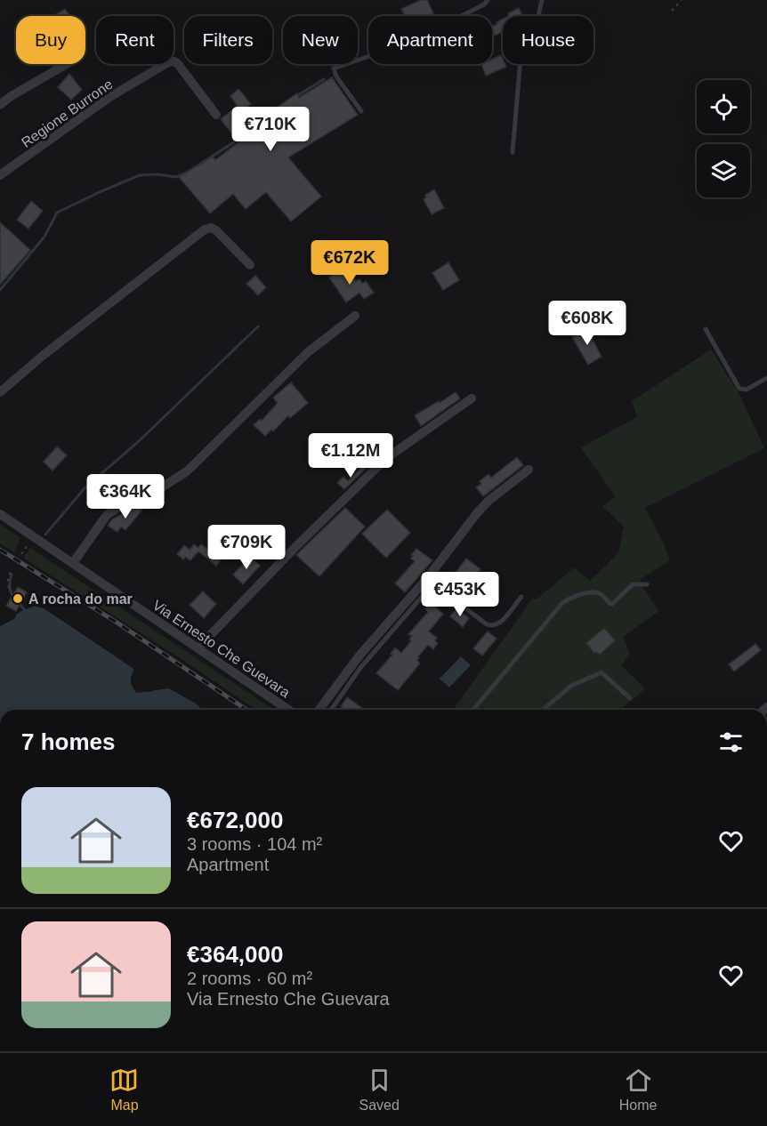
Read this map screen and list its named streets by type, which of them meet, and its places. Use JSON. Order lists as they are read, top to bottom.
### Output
{
  "streets": {
    "street": ["Regione Burrone", "Via Ernesto Che Guevara"]
  },
  "places": ["A rocha do mar"],
  "page": {
    "chip": [
      "Buy",
      "Rent",
      "Filters",
      "New",
      "Apartment",
      "House"
    ],
    "price": [
      "€710K",
      "€672K",
      "€608K",
      "€1.12M",
      "€364K",
      "€709K",
      "€453K"
    ],
    "heading": "7 homes",
    "list": [
      {
        "name": "€672,000",
        "note": "3 rooms · 104 m² · Apartment"
      },
      {
        "name": "€364,000",
        "note": "2 rooms · 60 m² · Via Ernesto Che Guevara"
      }
    ],
    "tabs": ["Map", "Saved", "Home"]
  }
}
